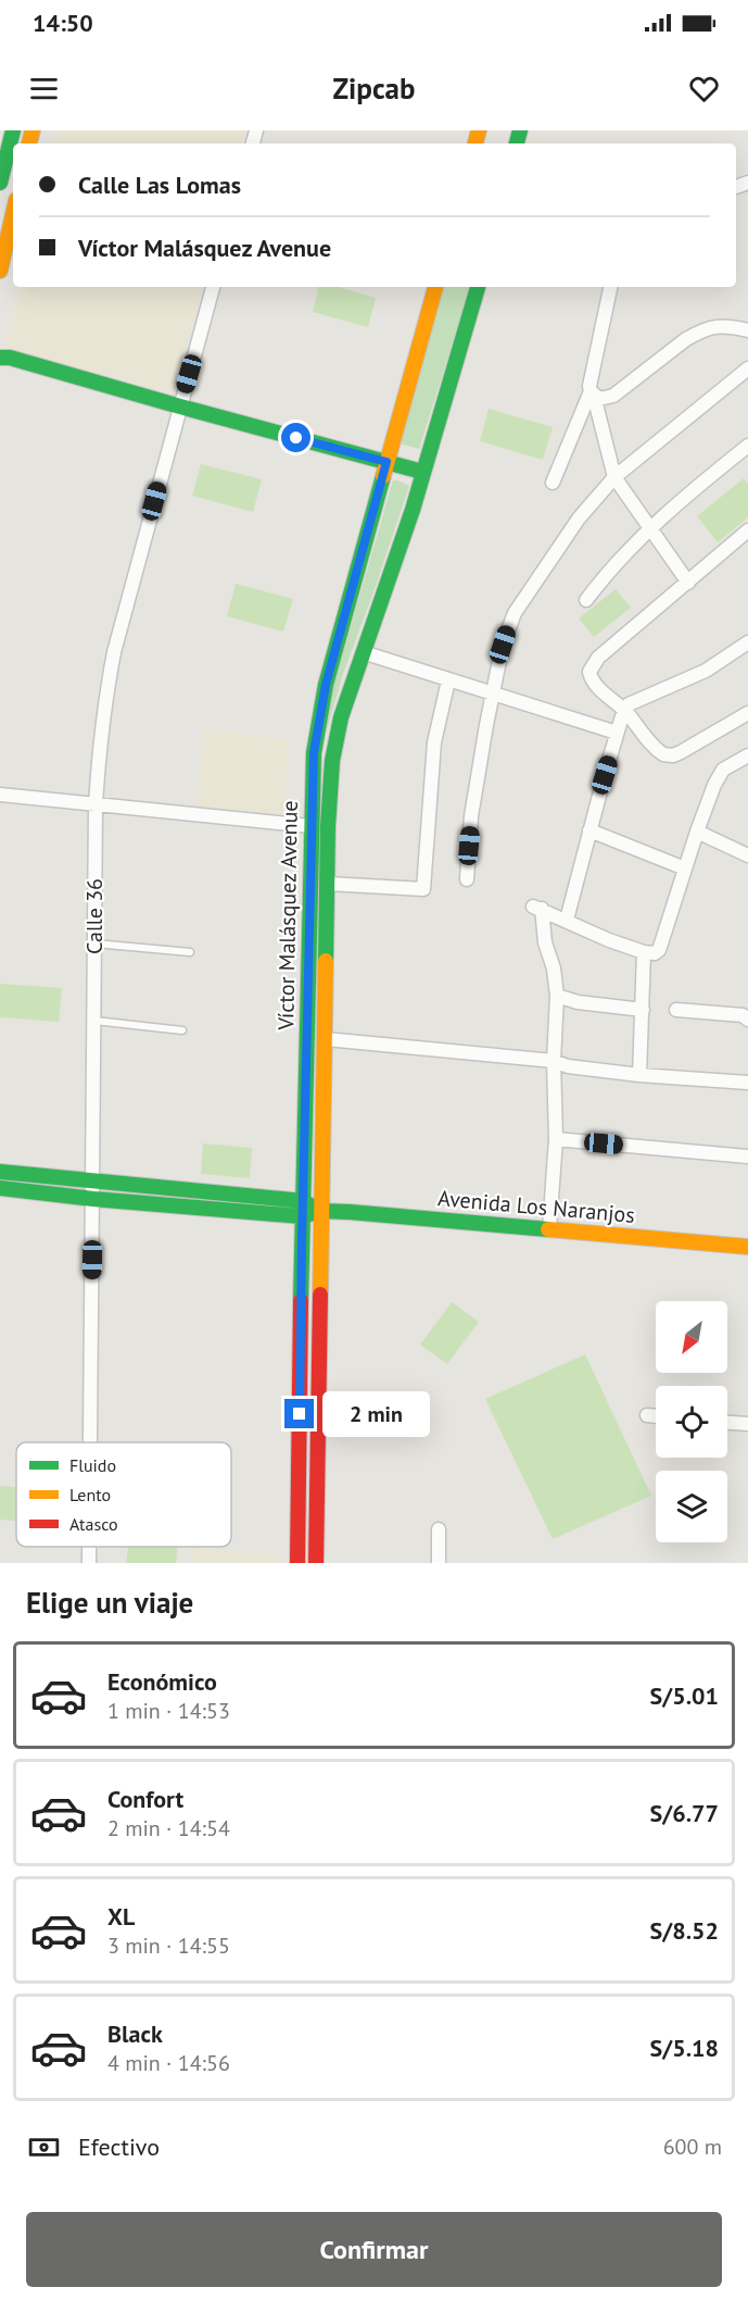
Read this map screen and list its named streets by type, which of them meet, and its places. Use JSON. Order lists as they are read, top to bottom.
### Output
{
  "streets": {
    "main road": ["Víctor Malásquez Avenue", "Avenida Los Naranjos"],
    "street": ["Calle 36"]
  },
  "crossings": [
    ["Víctor Malásquez Avenue", "Avenida Los Naranjos"],
    ["Calle 36", "Avenida Los Naranjos"]
  ],
  "legend": ["Fluido", "Lento", "Atasco"],
  "north": "bottom left",
  "page": {
    "status": "14:50",
    "header": "Zipcab",
    "banner": ["Calle Las Lomas", "Víctor Malásquez Avenue"],
    "bubble": "2 min",
    "heading": "Elige un viaje",
    "list": [
      {
        "name": "Económico",
        "note": "1 min · 14:53",
        "value": "S/5.01"
      },
      {
        "name": "Confort",
        "note": "2 min · 14:54",
        "value": "S/6.77"
      },
      {
        "name": "XL",
        "note": "3 min · 14:55",
        "value": "S/8.52"
      },
      {
        "name": "Black",
        "note": "4 min · 14:56",
        "value": "S/5.18"
      }
    ],
    "pay": ["Efectivo", "600 m"],
    "buttons": "Confirmar"
  }
}
